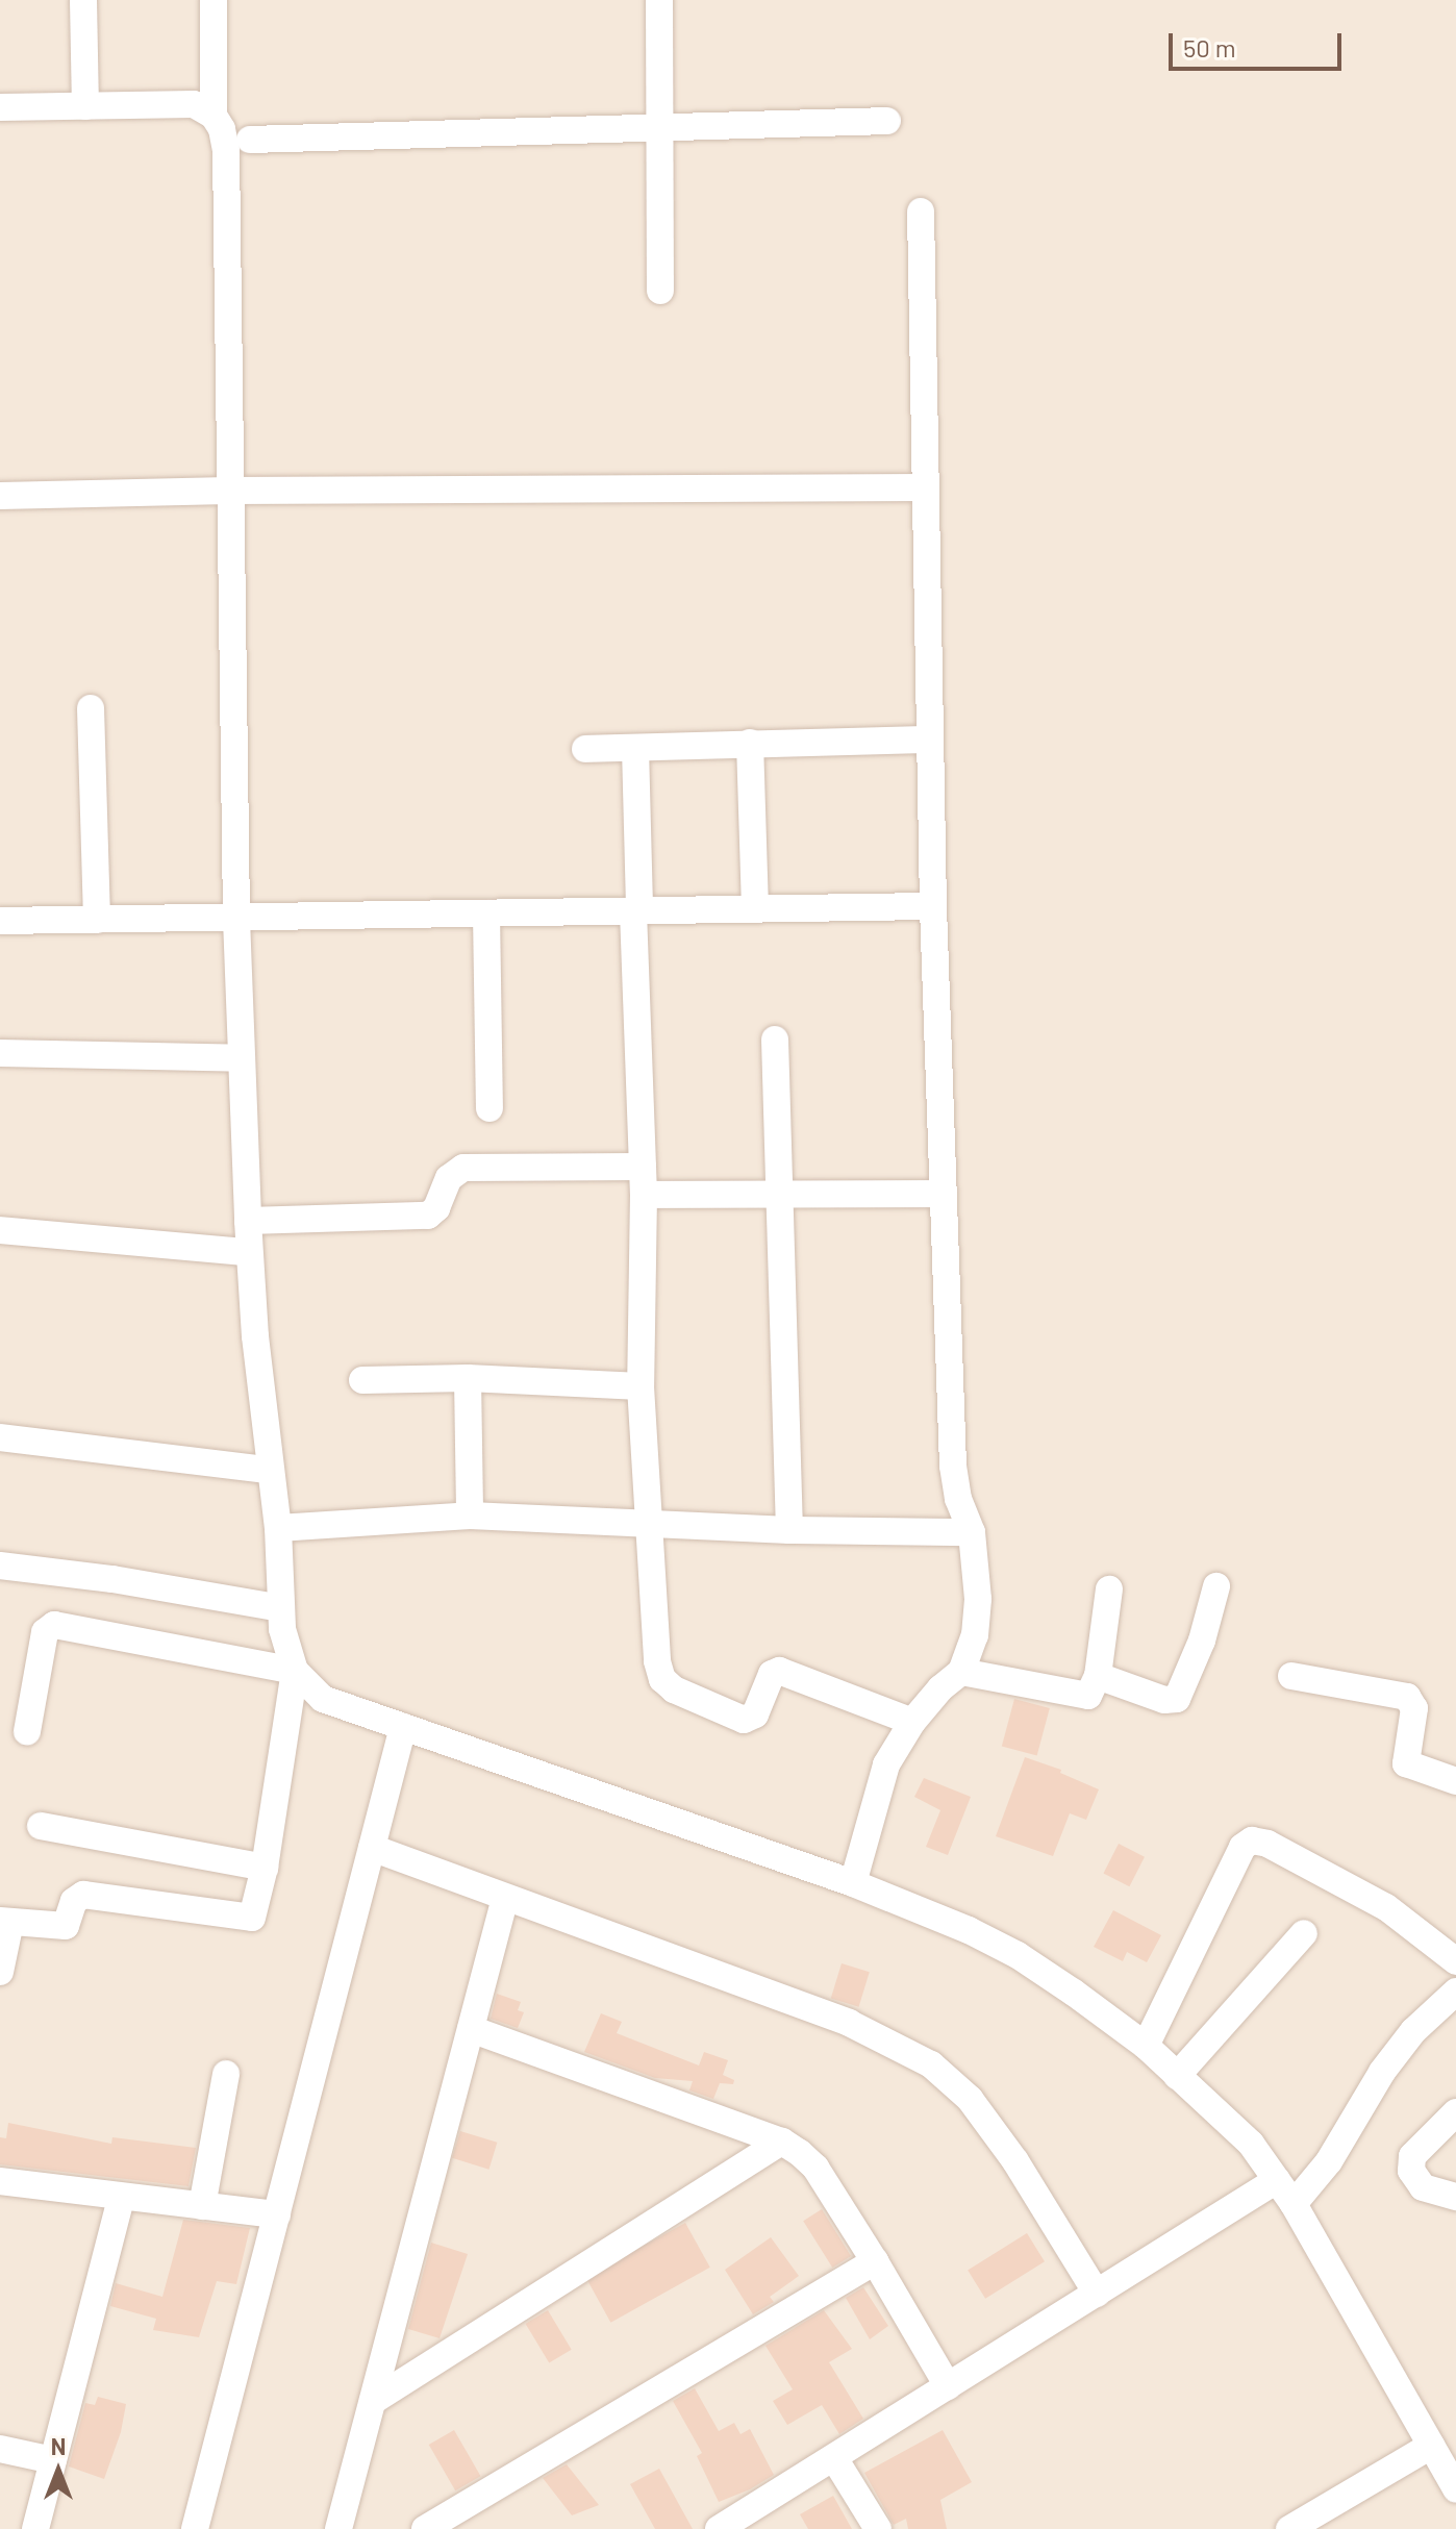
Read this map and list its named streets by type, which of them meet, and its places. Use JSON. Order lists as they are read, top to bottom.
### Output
{
  "scale_bar": "50 m",
  "north": "top"
}
